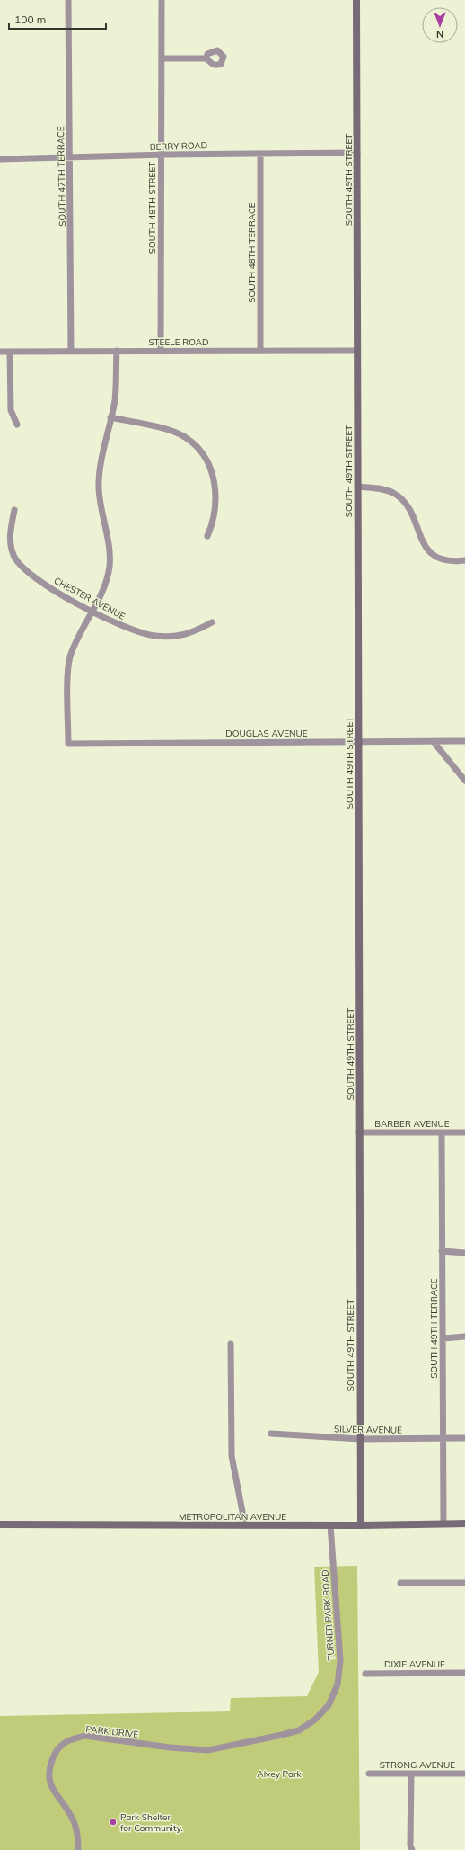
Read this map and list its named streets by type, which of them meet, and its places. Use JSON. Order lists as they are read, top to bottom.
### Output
{
  "streets": {
    "street": [
      "BERRY ROAD",
      "SOUTH 47TH TERRACE",
      "SOUTH 49TH STREET",
      "SOUTH 48TH STREET",
      "SOUTH 48TH TERRACE",
      "STEELE ROAD",
      "CHESTER AVENUE",
      "DOUGLAS AVENUE",
      "BARBER AVENUE",
      "SOUTH 49TH TERRACE",
      "SILVER AVENUE",
      "METROPOLITAN AVENUE",
      "TURNER PARK ROAD",
      "DIXIE AVENUE",
      "PARK DRIVE",
      "STRONG AVENUE"
    ]
  },
  "crossings": [
    ["BERRY ROAD", "SOUTH 47TH TERRACE"],
    ["BERRY ROAD", "SOUTH 49TH STREET"],
    ["BERRY ROAD", "SOUTH 48TH STREET"],
    ["BERRY ROAD", "SOUTH 48TH TERRACE"],
    ["SOUTH 47TH TERRACE", "STEELE ROAD"],
    ["SOUTH 49TH STREET", "STEELE ROAD"],
    ["SOUTH 49TH STREET", "DOUGLAS AVENUE"],
    ["SOUTH 49TH STREET", "BARBER AVENUE"],
    ["SOUTH 49TH STREET", "SILVER AVENUE"],
    ["SOUTH 49TH STREET", "METROPOLITAN AVENUE"],
    ["SOUTH 48TH STREET", "STEELE ROAD"],
    ["SOUTH 48TH TERRACE", "STEELE ROAD"],
    ["CHESTER AVENUE", "DOUGLAS AVENUE"],
    ["BARBER AVENUE", "SOUTH 49TH TERRACE"],
    ["SOUTH 49TH TERRACE", "SILVER AVENUE"],
    ["SOUTH 49TH TERRACE", "METROPOLITAN AVENUE"],
    ["METROPOLITAN AVENUE", "TURNER PARK ROAD"],
    ["TURNER PARK ROAD", "PARK DRIVE"]
  ],
  "parks": ["Alvey Park"],
  "places": ["Park Shelter for Community."],
  "scale_bar": "100 m",
  "north": "bottom"
}
